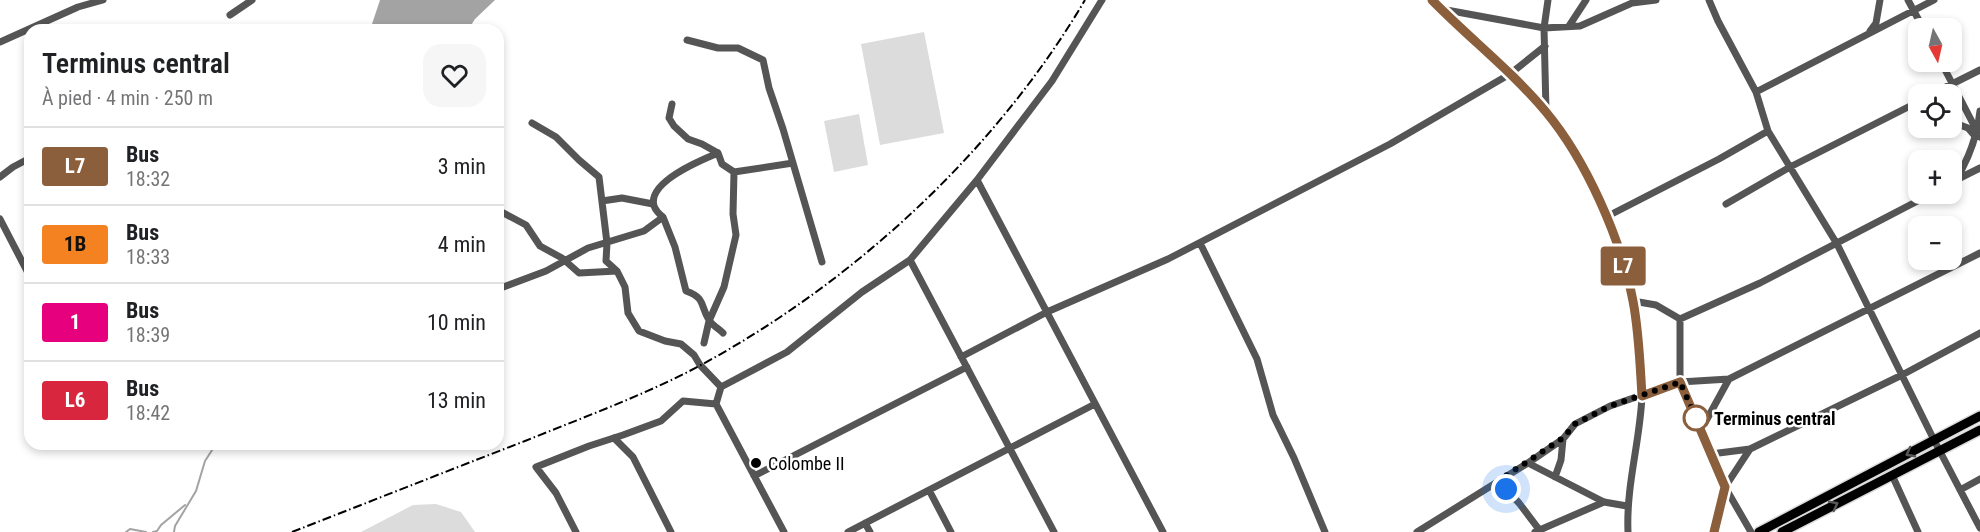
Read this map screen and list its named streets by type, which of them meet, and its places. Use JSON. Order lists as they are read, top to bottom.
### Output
{
  "places": ["Terminus central", "Colombe II"],
  "lines": ["bus line L7"],
  "north": "bottom",
  "page": {
    "on_map": "L7",
    "map_buttons": ["+", "−"],
    "heading": ["Terminus central", "À pied · 4 min · 250 m"],
    "list": [
      {
        "mark": "L7",
        "name": "Bus",
        "note": "18:32",
        "value": "3 min"
      },
      {
        "mark": "1B",
        "name": "Bus",
        "note": "18:33",
        "value": "4 min"
      },
      {
        "mark": "1",
        "name": "Bus",
        "note": "18:39",
        "value": "10 min"
      },
      {
        "mark": "L6",
        "name": "Bus",
        "note": "18:42",
        "value": "13 min"
      }
    ]
  }
}
